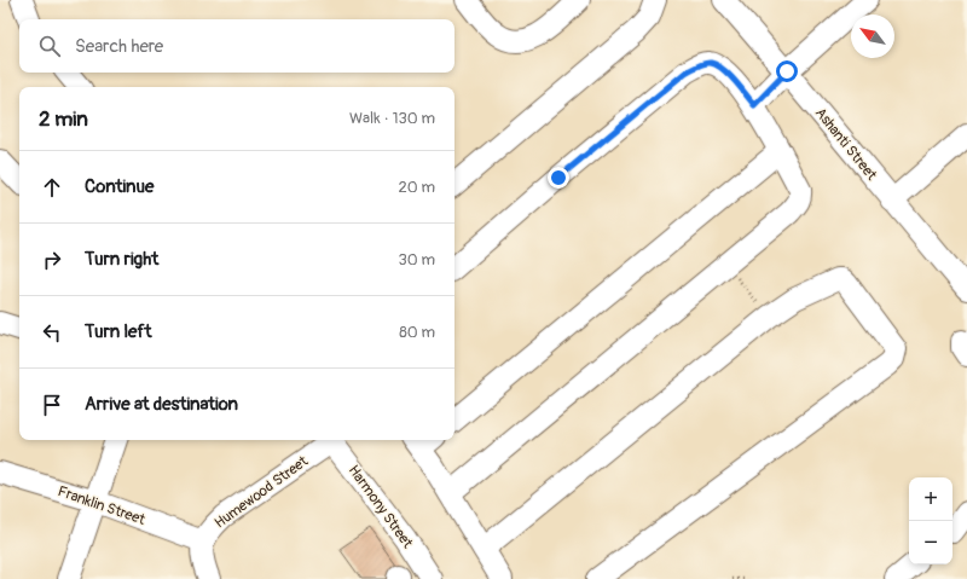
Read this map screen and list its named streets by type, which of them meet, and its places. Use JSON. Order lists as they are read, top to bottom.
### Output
{
  "streets": {
    "street": [
      "Ashanti Street",
      "Humewood Street",
      "Franklin Street",
      "Harmony Street"
    ]
  },
  "crossings": [
    ["Humewood Street", "Franklin Street"]
  ],
  "north": "top left",
  "page": {
    "search": "Search here",
    "heading": ["2 min", "Walk · 130 m"],
    "list": [
      ["Continue", "20 m"],
      ["Turn right", "30 m"],
      ["Turn left", "80 m"],
      "Arrive at destination"
    ],
    "map_buttons": ["+", "−"]
  }
}
